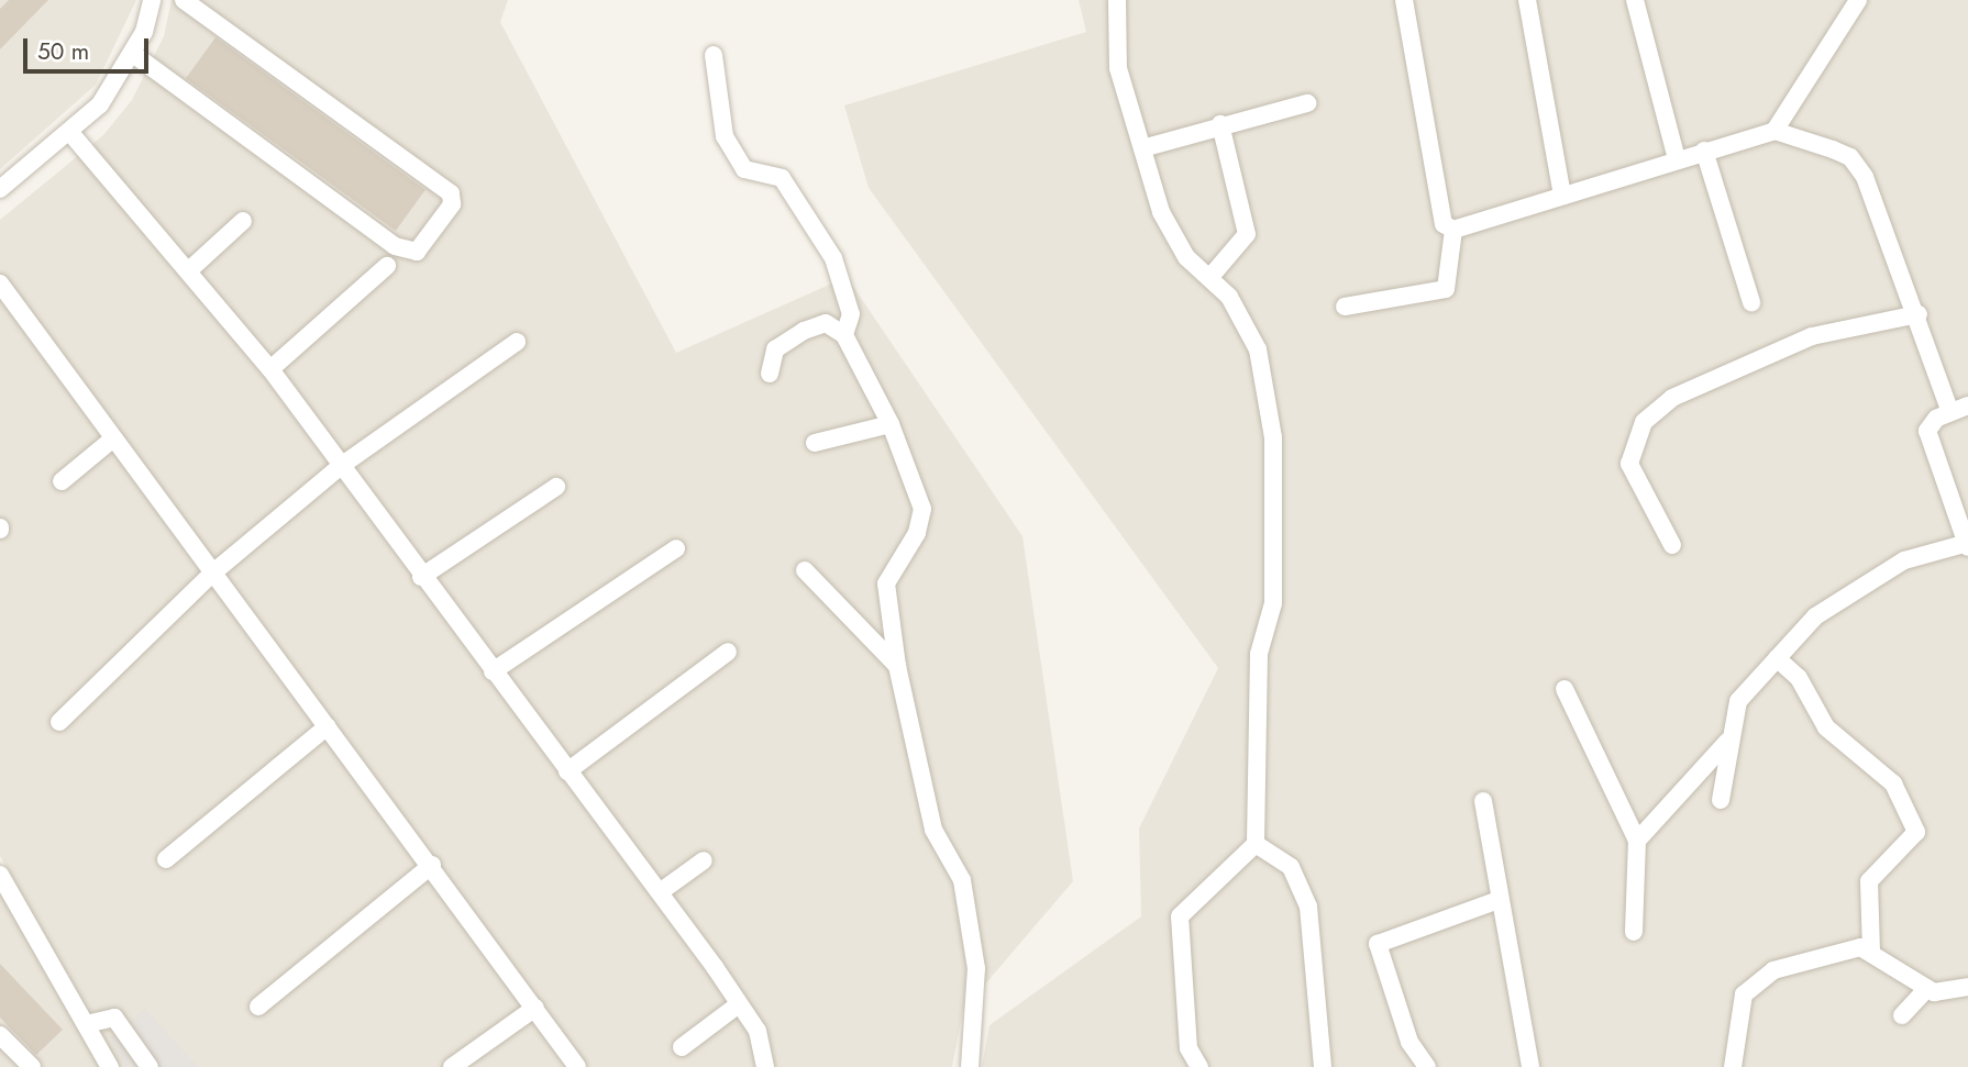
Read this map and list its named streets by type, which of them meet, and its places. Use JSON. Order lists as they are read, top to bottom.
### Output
{
  "scale_bar": "50 m"
}
